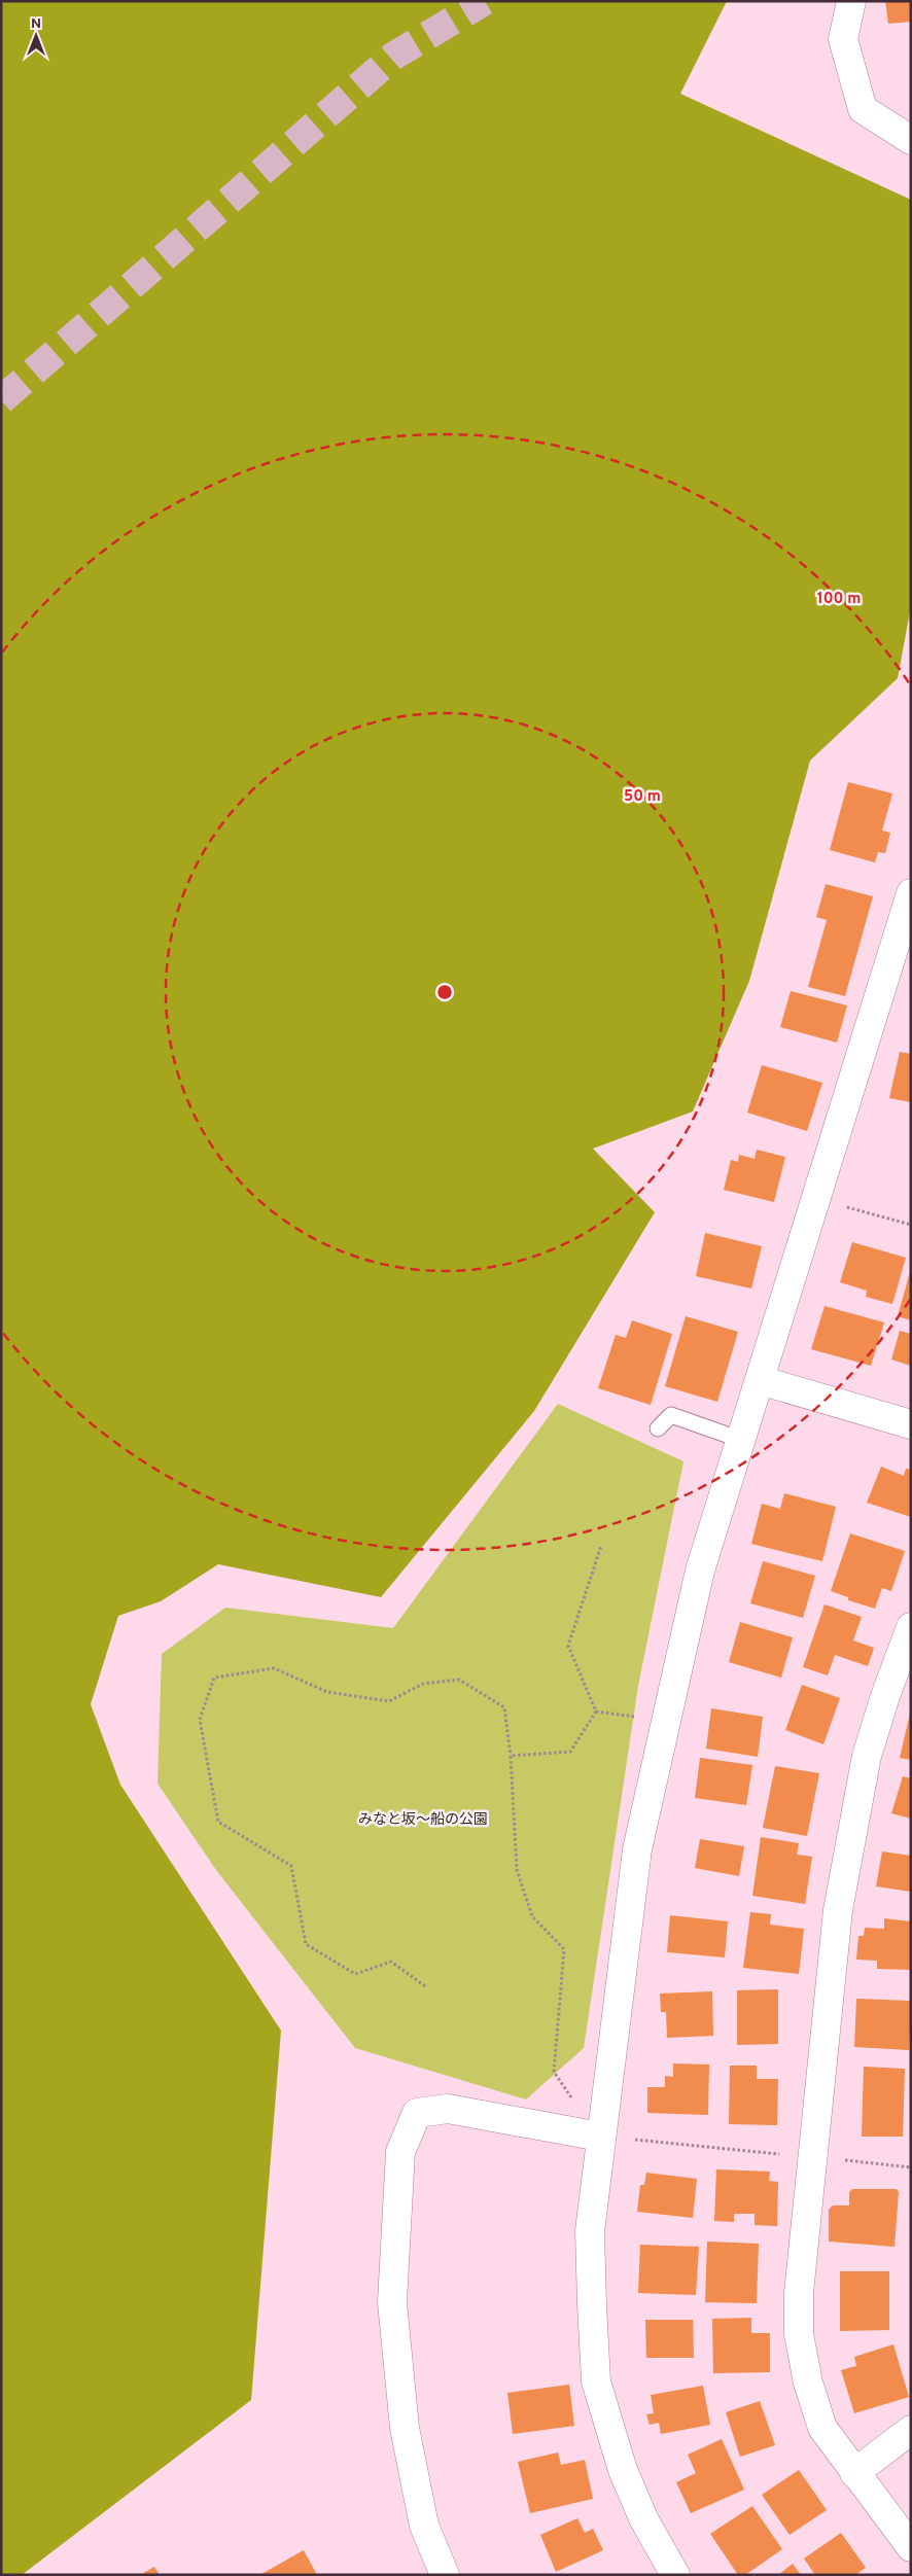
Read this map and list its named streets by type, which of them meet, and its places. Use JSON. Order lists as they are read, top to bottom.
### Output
{
  "parks": ["みなと坂〜船の公園"],
  "north": "top",
  "rings": ["100 m", "50 m"]
}
